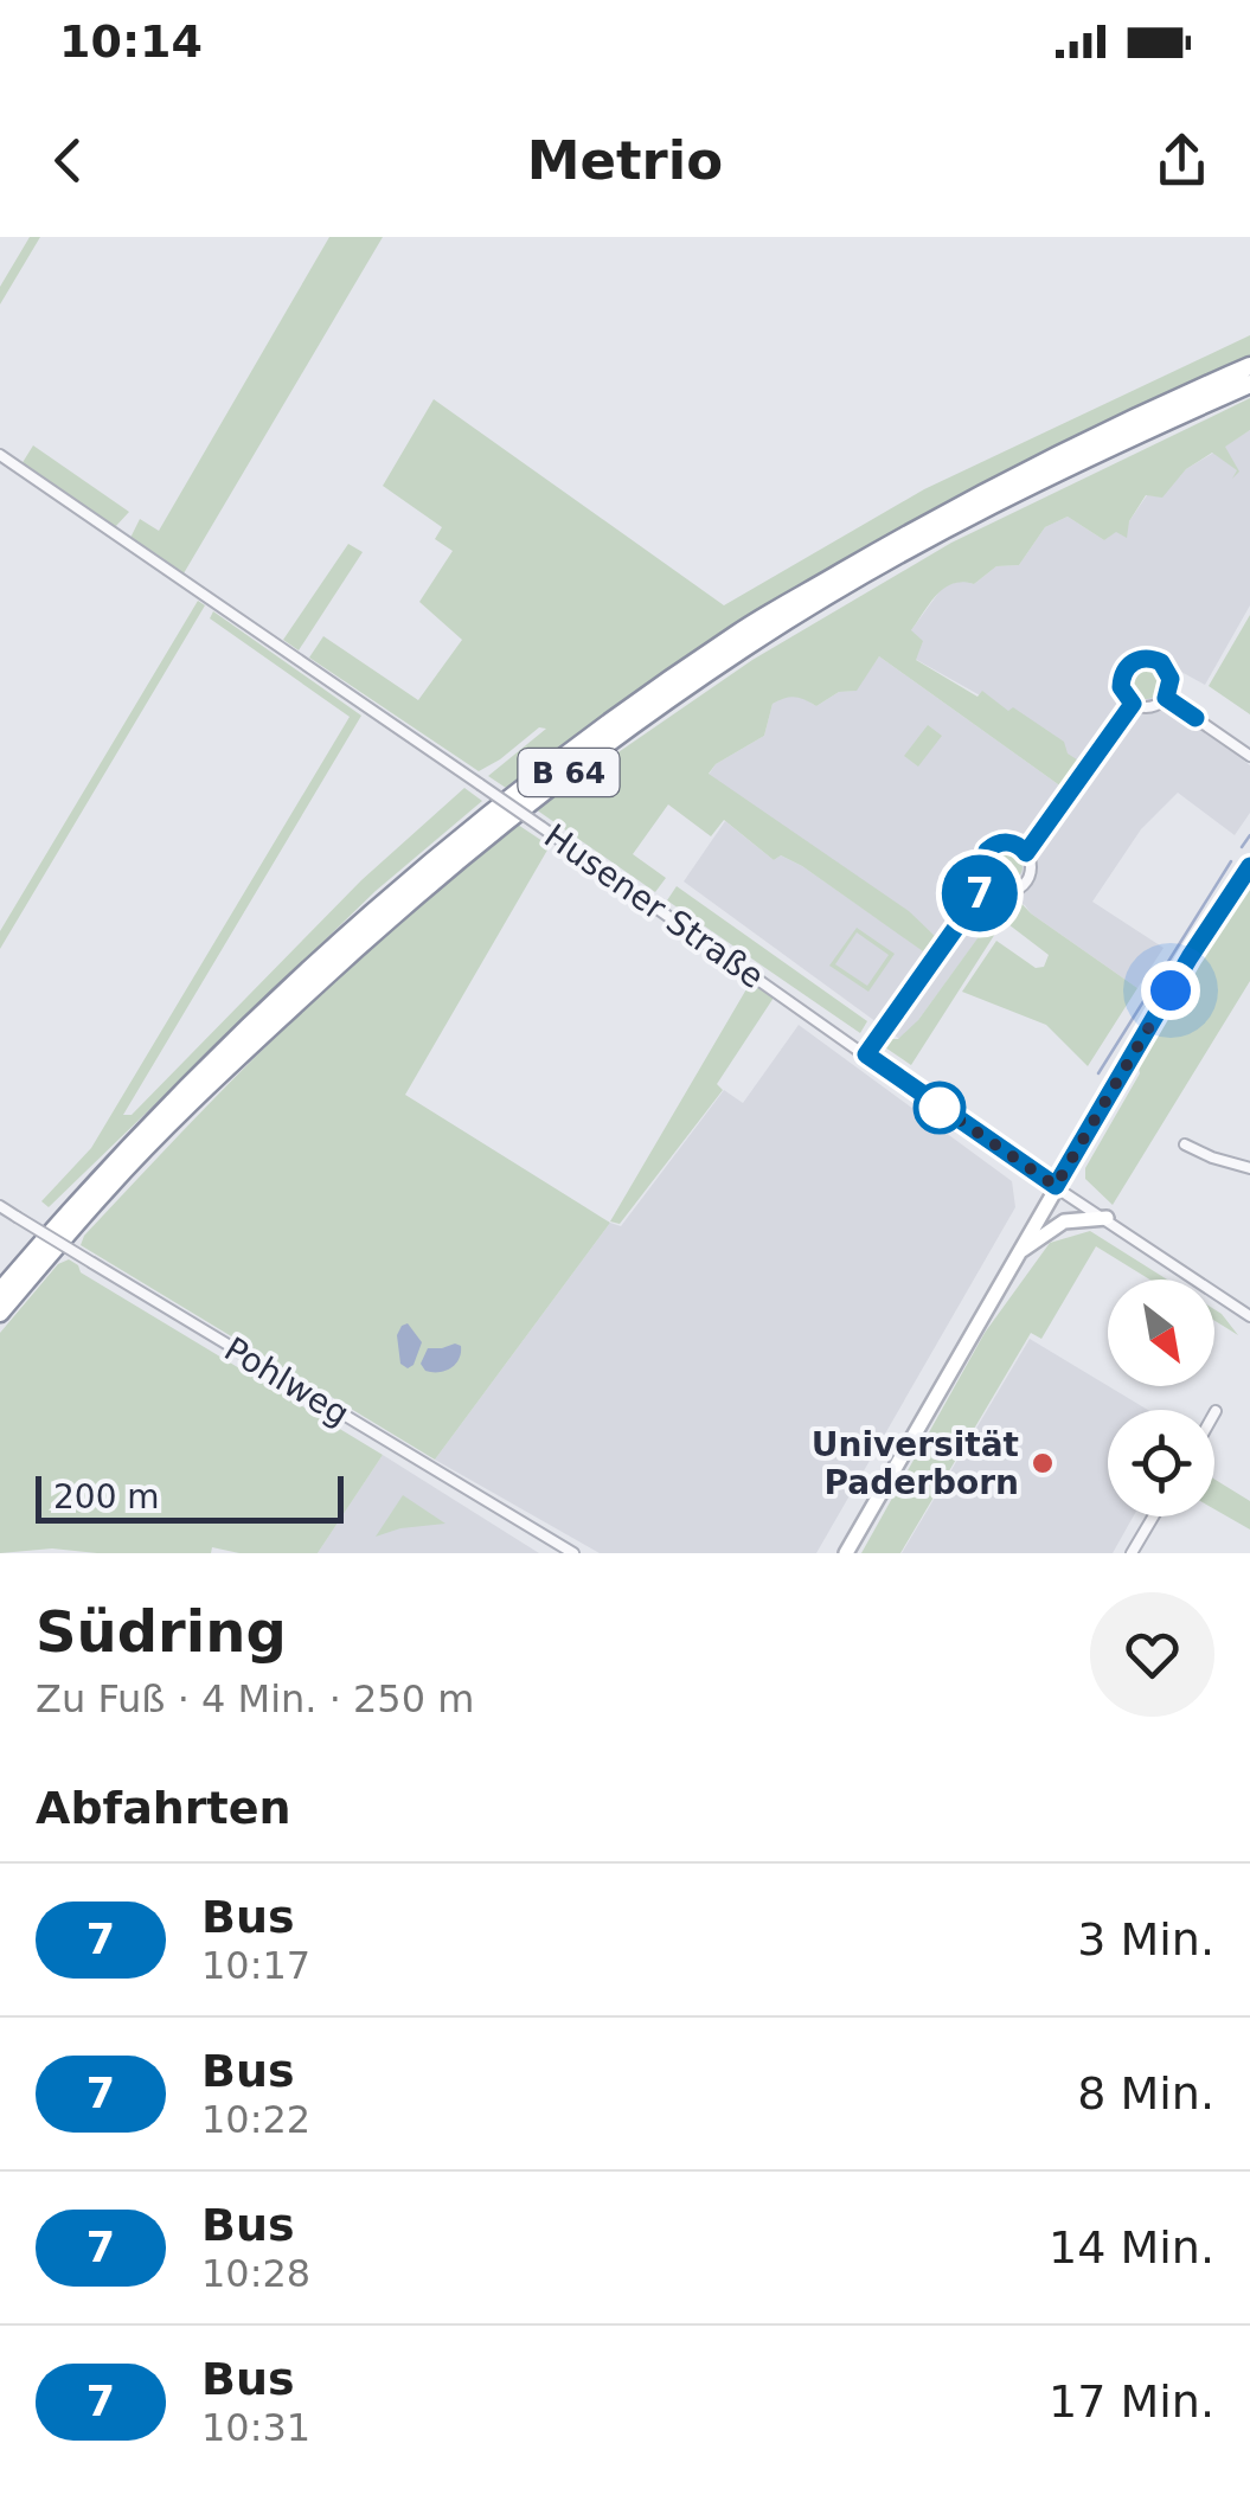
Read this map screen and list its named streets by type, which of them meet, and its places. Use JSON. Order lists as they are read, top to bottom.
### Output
{
  "streets": {
    "highway": ["B 64"],
    "street": ["Husener Straße", "Pohlweg"]
  },
  "places": ["Universität Paderborn"],
  "lines": ["bus line 7"],
  "scale_bar": "200 m",
  "north": "bottom right",
  "page": {
    "status": "10:14",
    "header": "Metrio",
    "on_map": "7",
    "scale": "200 m",
    "heading": [
      ["Südring", "Zu Fuß · 4 Min. · 250 m"],
      "Abfahrten"
    ],
    "list": [
      {
        "mark": "7",
        "name": "Bus",
        "note": "10:17",
        "value": "3 Min."
      },
      {
        "mark": "7",
        "name": "Bus",
        "note": "10:22",
        "value": "8 Min."
      },
      {
        "mark": "7",
        "name": "Bus",
        "note": "10:28",
        "value": "14 Min."
      },
      {
        "mark": "7",
        "name": "Bus",
        "note": "10:31",
        "value": "17 Min."
      }
    ]
  }
}
